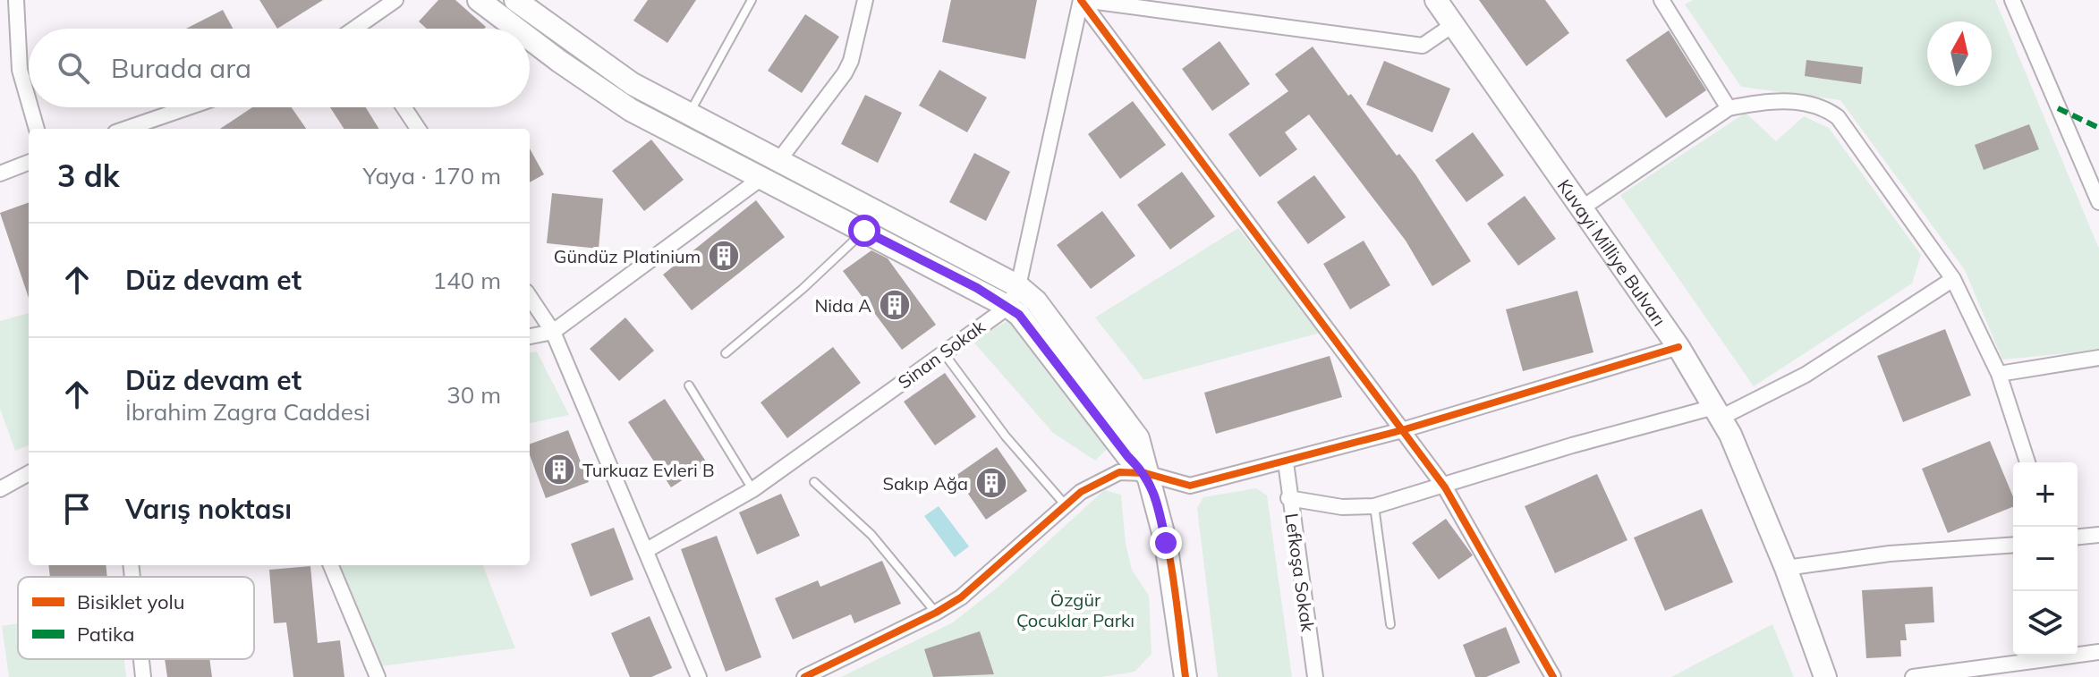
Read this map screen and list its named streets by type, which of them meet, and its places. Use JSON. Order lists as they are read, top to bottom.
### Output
{
  "streets": {
    "main road": ["Kuvayi Milliye Bulvarı"],
    "street": ["Sinan Sokak", "Lefkoşa Sokak"]
  },
  "crossings": [
    ["Kuvayi Milliye Bulvarı", "Lefkoşa Sokak"]
  ],
  "parks": ["Özgür Çocuklar Parkı"],
  "places": {
    "building": [
      "Gündüz Platinium",
      "Nida A",
      "Turkuaz Evleri B",
      "Sakıp Ağa"
    ]
  },
  "legend": ["Bisiklet yolu", "Patika"],
  "north": "top",
  "page": {
    "search": "Burada ara",
    "heading": ["3 dk", "Yaya · 170 m"],
    "list": [
      ["Düz devam et", "140 m"],
      ["Düz devam et", "İbrahim Zagra Caddesi", "30 m"],
      "Varış noktası"
    ],
    "map_buttons": ["+", "−"]
  }
}
